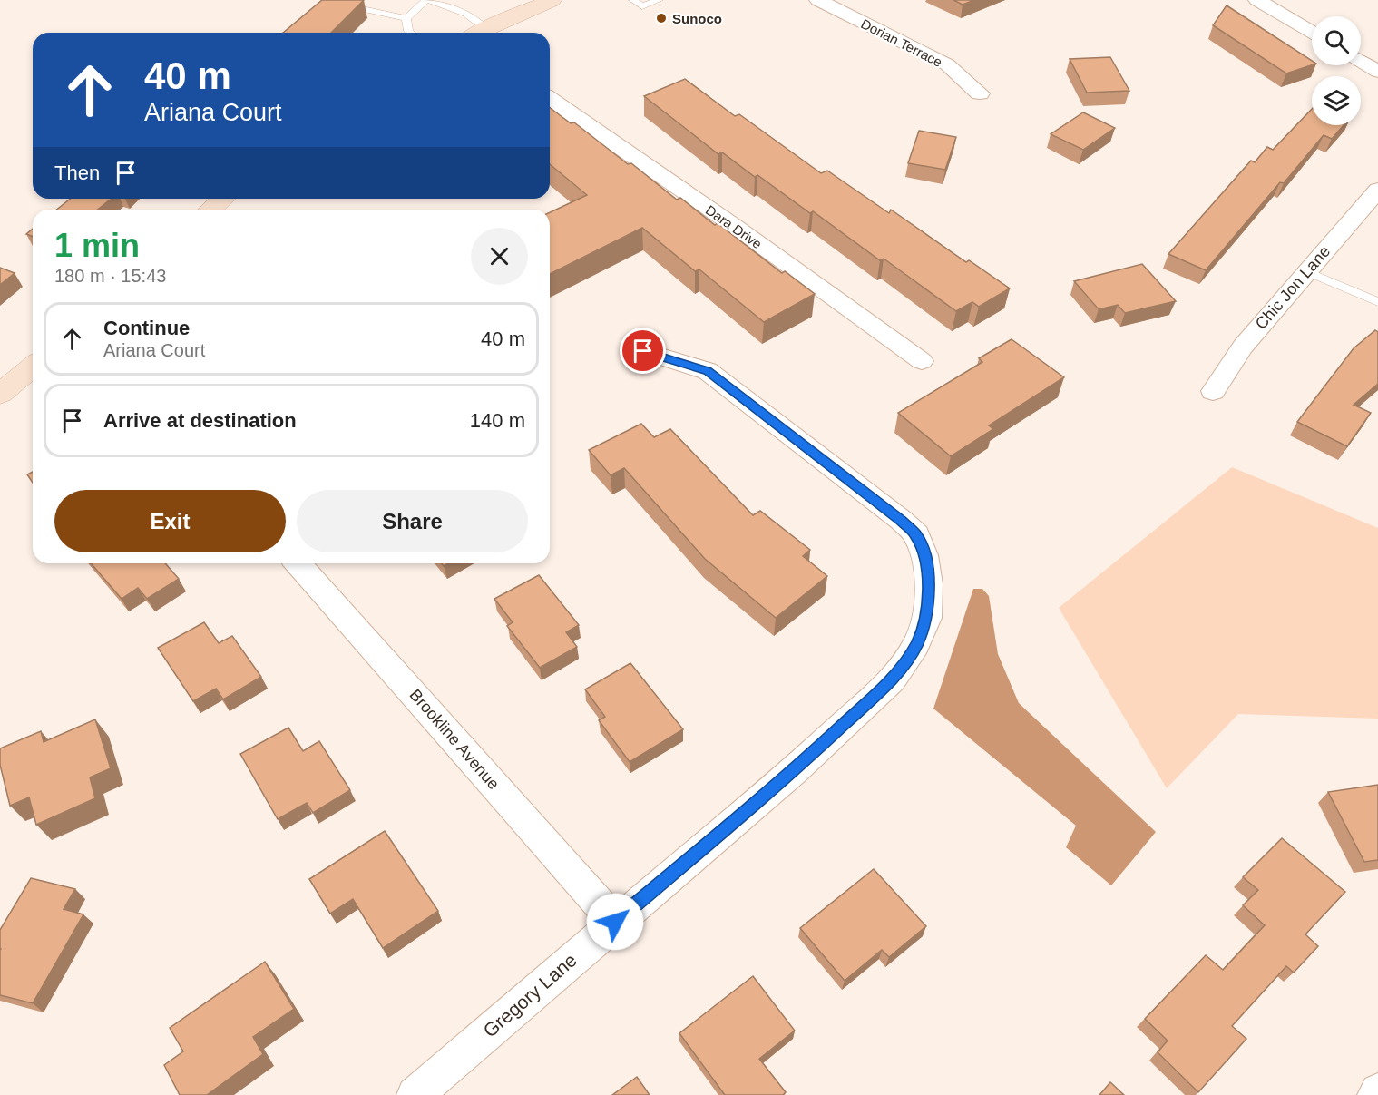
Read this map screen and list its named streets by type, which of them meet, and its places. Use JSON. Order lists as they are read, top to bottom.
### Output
{
  "streets": {
    "street": [
      "Dorian Terrace",
      "Dara Drive",
      "Chic Jon Lane",
      "Brookline Avenue",
      "Gregory Lane"
    ]
  },
  "crossings": [
    ["Brookline Avenue", "Gregory Lane"]
  ],
  "places": ["Sunoco"],
  "page": {
    "turn": ["40 m", "Ariana Court"],
    "then": "Then",
    "heading": ["1 min", "180 m · 15:43"],
    "list": [
      {
        "name": "Continue",
        "note": "Ariana Court",
        "value": "40 m"
      },
      {
        "name": "Arrive at destination",
        "value": "140 m"
      }
    ],
    "buttons": ["Exit", "Share"]
  }
}
